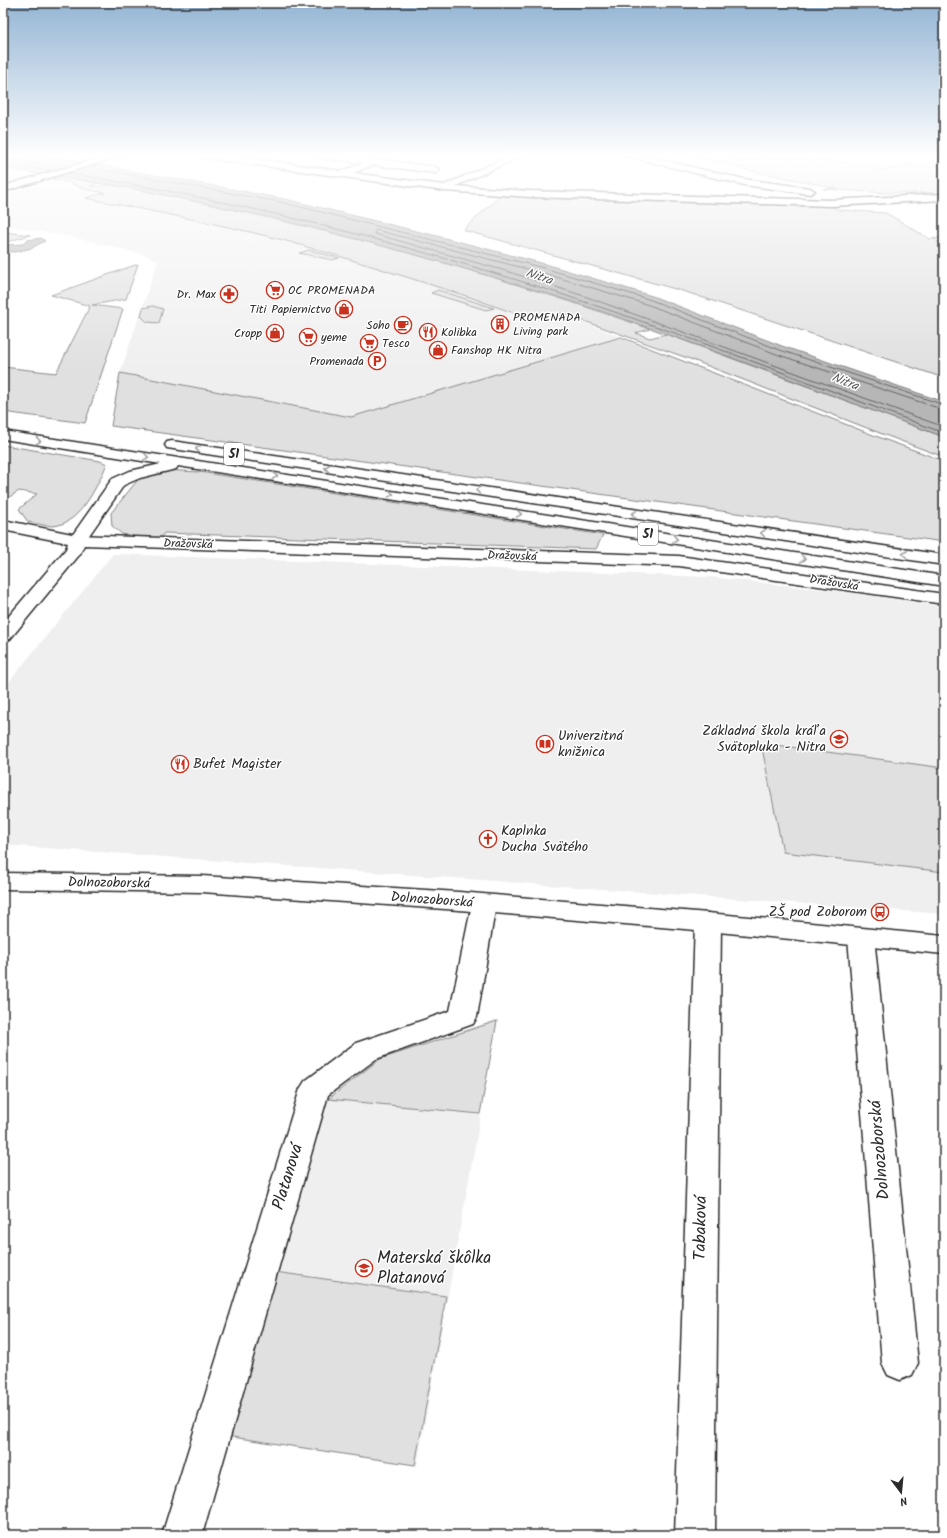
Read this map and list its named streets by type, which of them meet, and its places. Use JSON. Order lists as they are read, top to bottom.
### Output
{
  "streets": {
    "street": [
      "51",
      "Dražovská",
      "Dolnozoborská",
      "Platanová",
      "Tabaková"
    ]
  },
  "crossings": [
    ["Dolnozoborská", "Platanová"],
    ["Dolnozoborská", "Tabaková"]
  ],
  "water": ["Nitra"],
  "places": {
    "supermarket": ["OC PROMENADA", "yeme", "Tesco"],
    "pharmacy": ["Dr. Max"],
    "shop": ["Titi Papiernictvo", "Cropp", "Fanshop HK Nitra"],
    "building": ["PROMENADA Living park"],
    "cafe": ["Soho"],
    "restaurant": ["Kolibka", "Bufet Magister"],
    "parking": ["Promenada"],
    "school or university": ["Základná škola kráľa Svätopluka - Nitra", "Materská škôlka Platanová"],
    "library": ["Univerzitná knižnica"],
    "church": ["Kaplnka Ducha Svätého"],
    "bus stop": ["ZŠ pod Zoborom"]
  },
  "north": "bottom"
}
